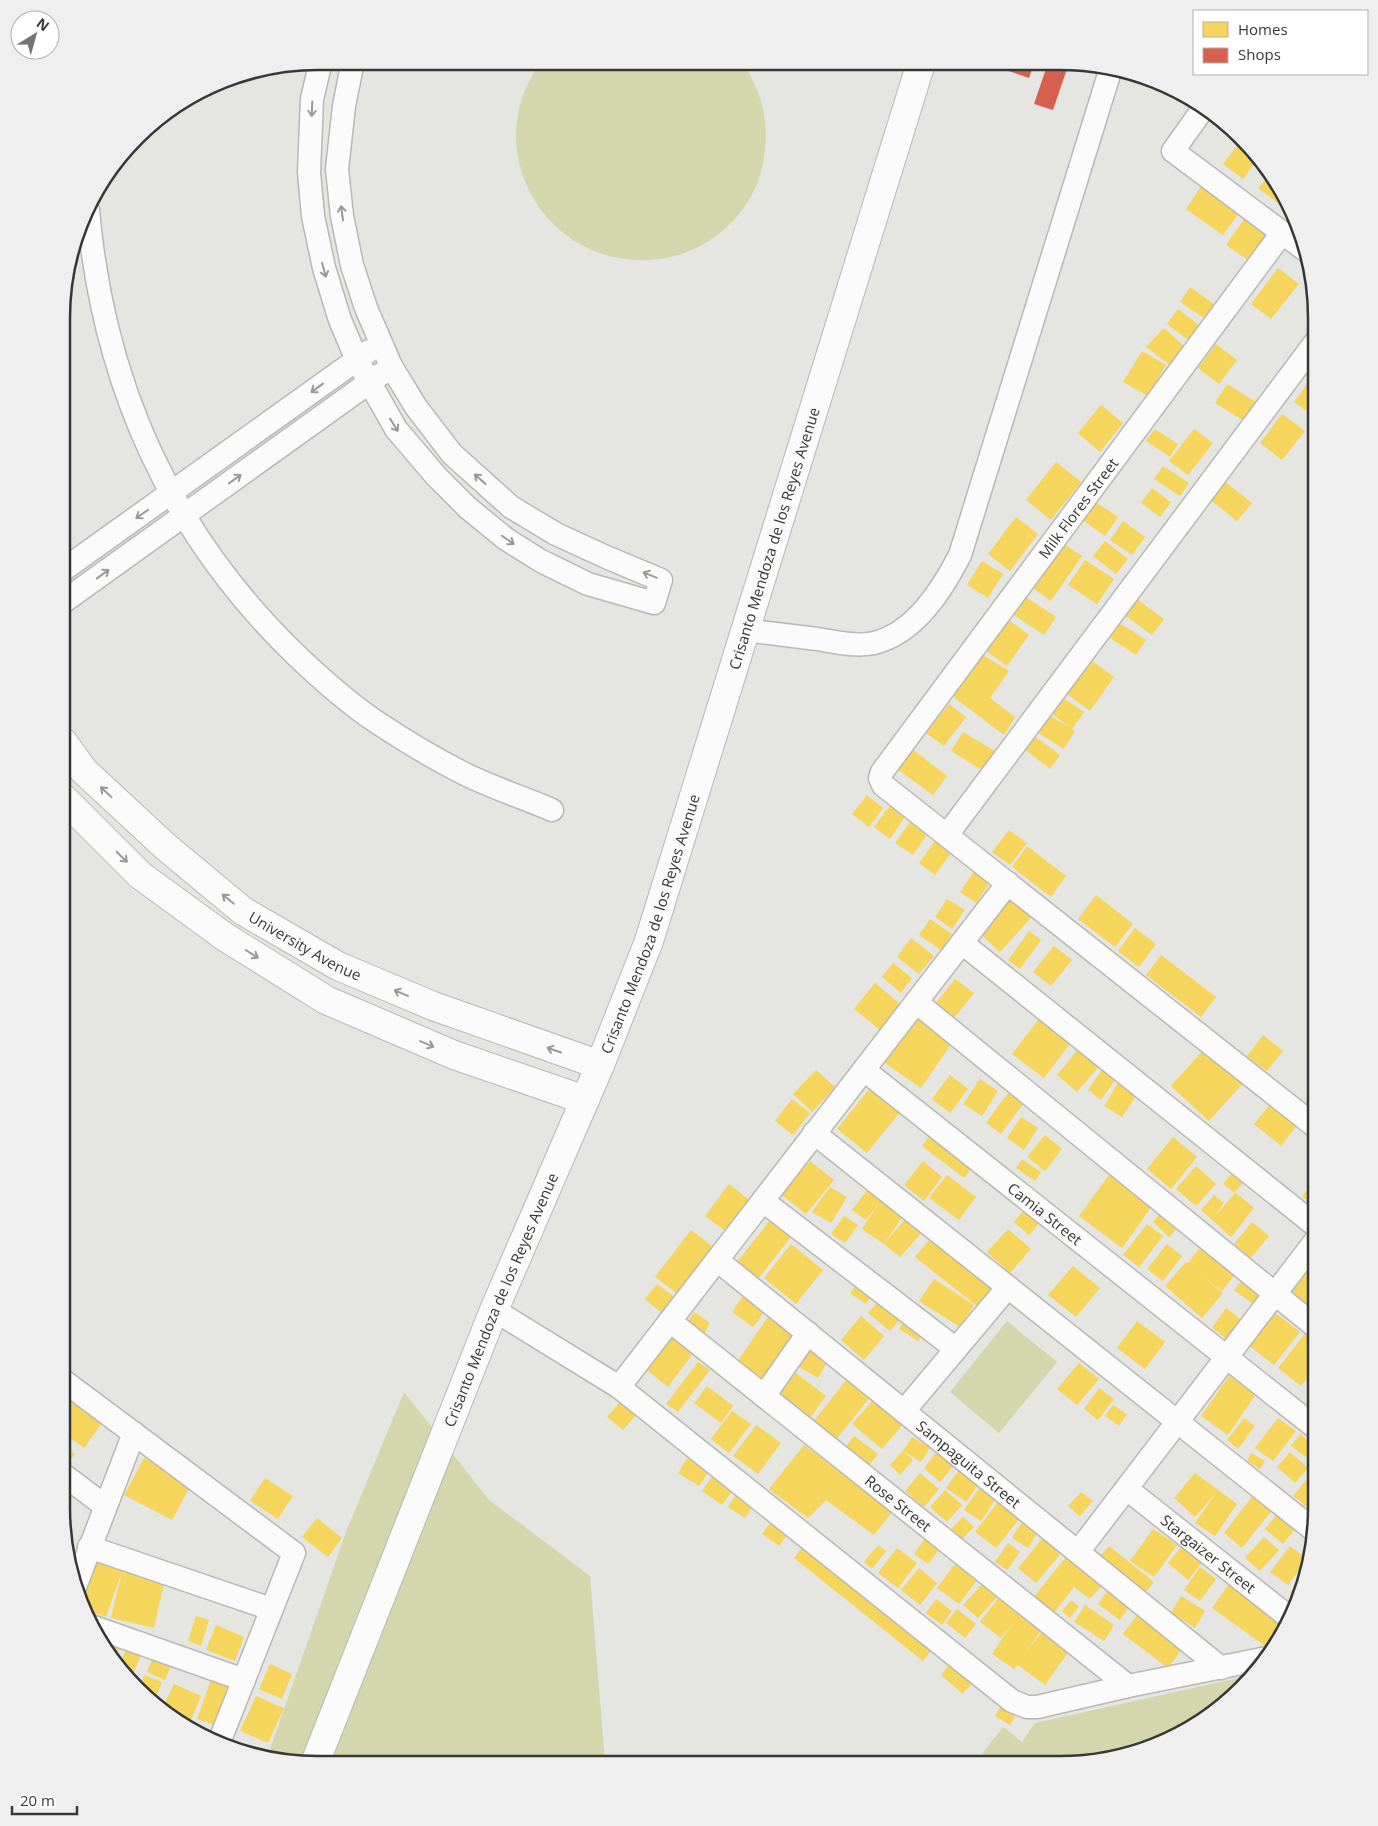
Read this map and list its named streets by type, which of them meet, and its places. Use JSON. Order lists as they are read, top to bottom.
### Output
{
  "streets": {
    "main road": ["Crisanto Mendoza de los Reyes Avenue", "University Avenue"],
    "street": [
      "Milk Flores Street",
      "Camia Street",
      "Sampaguita Street",
      "Rose Street",
      "Stargaizer Street"
    ]
  },
  "crossings": [
    ["Crisanto Mendoza de los Reyes Avenue", "University Avenue"]
  ],
  "legend": ["Homes", "Shops"],
  "scale_bar": "20 m",
  "north": "top right"
}
